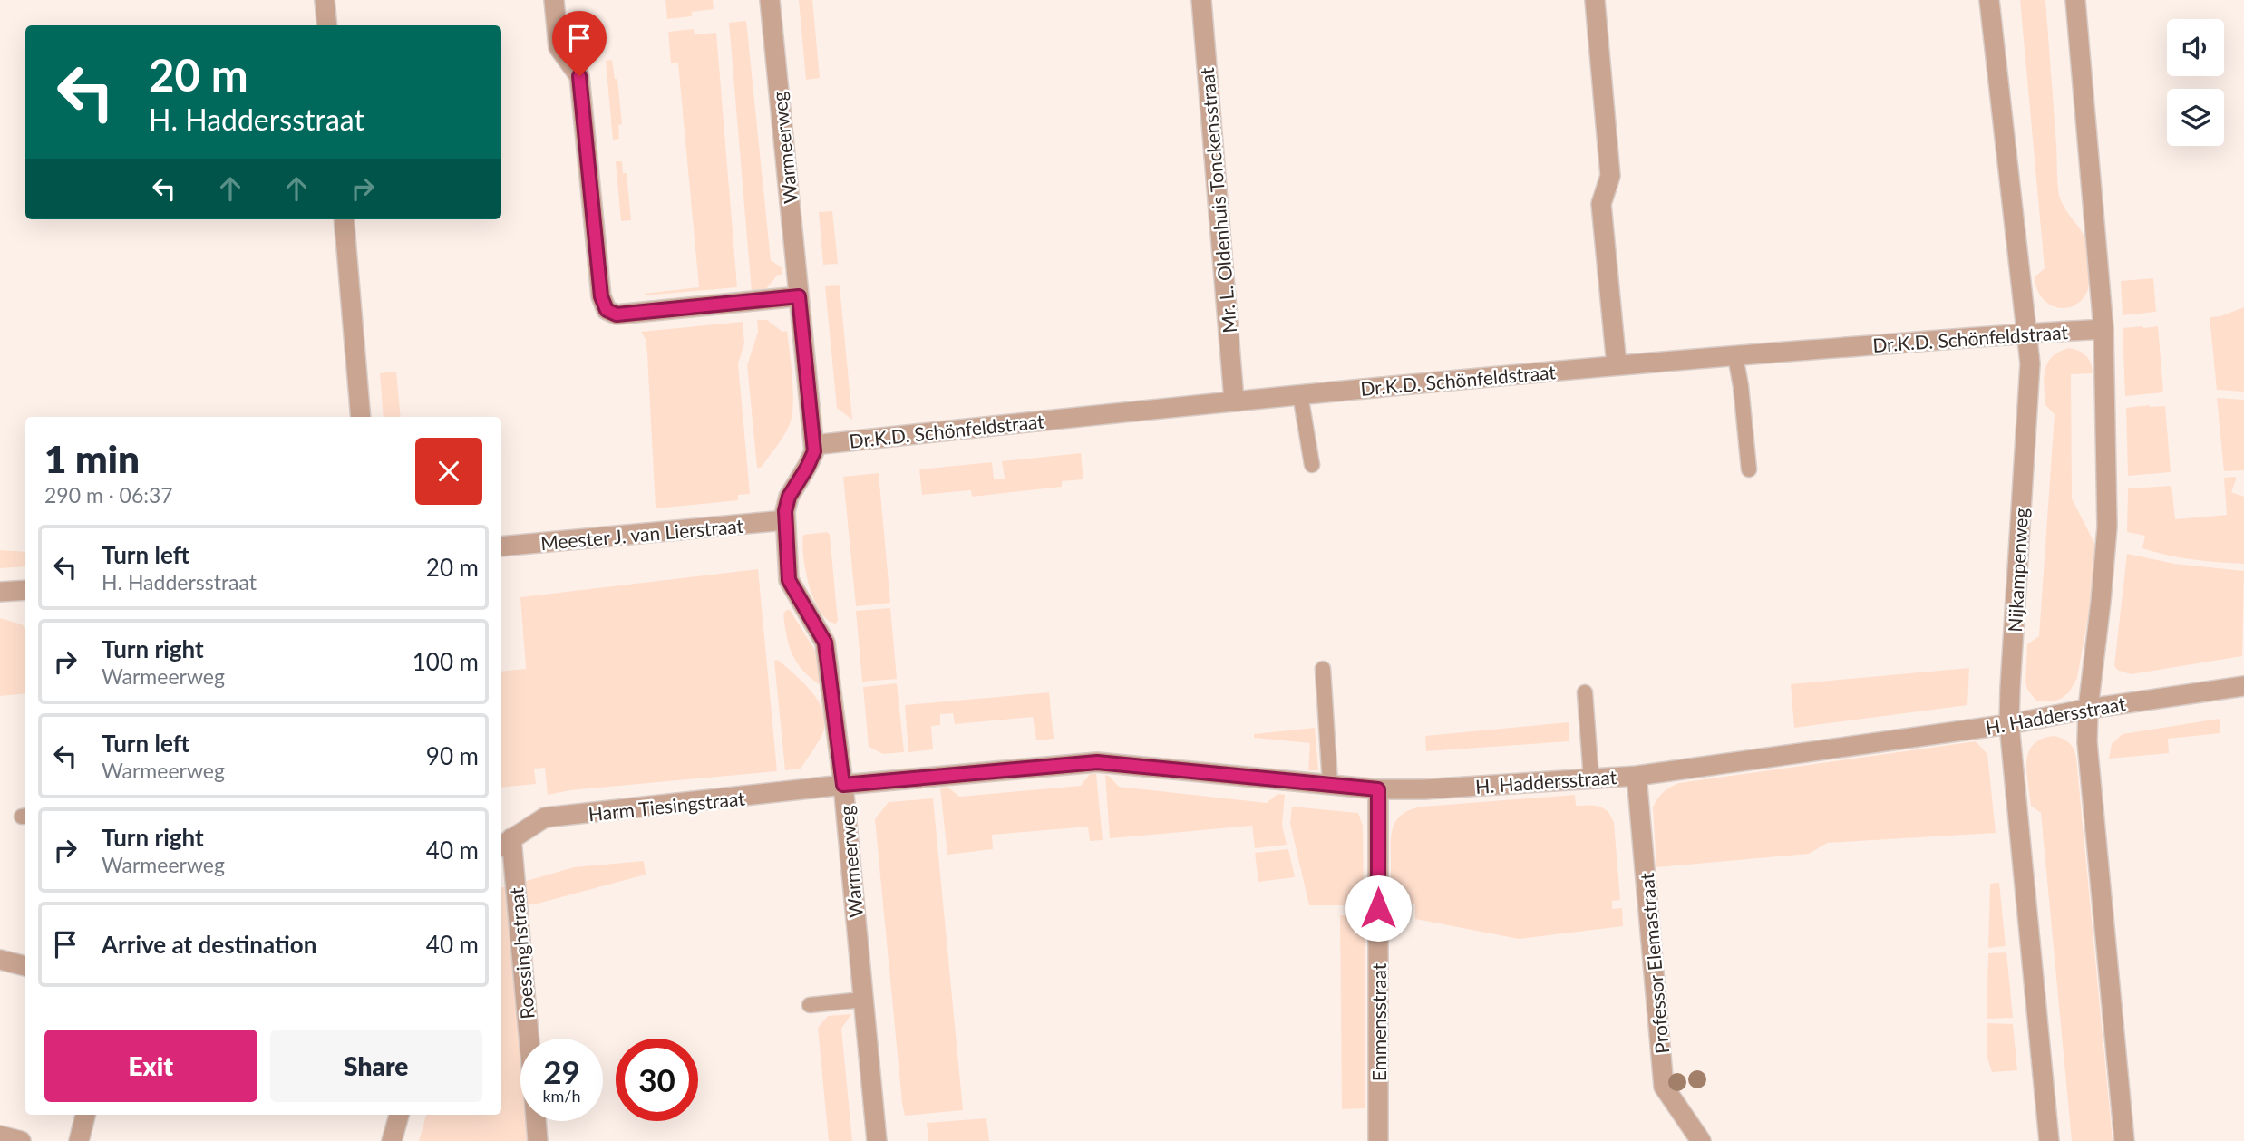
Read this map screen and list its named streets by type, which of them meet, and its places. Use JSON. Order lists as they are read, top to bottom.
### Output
{
  "streets": {
    "street": [
      "Warmeerweg",
      "Mr. L. Oldenhuis Tonckensstraat",
      "Dr.K.D. Schönfeldstraat",
      "Meester J. van Lierstraat",
      "Nijkampenweg",
      "H. Haddersstraat",
      "Harm Tiesingstraat",
      "Roessinghstraat",
      "Professor Elemastraat",
      "Emmensstraat"
    ]
  },
  "crossings": [
    ["Warmeerweg", "Dr.K.D. Schönfeldstraat"],
    ["Warmeerweg", "Meester J. van Lierstraat"],
    ["Warmeerweg", "H. Haddersstraat"],
    ["Warmeerweg", "Harm Tiesingstraat"],
    ["Mr. L. Oldenhuis Tonckensstraat", "Dr.K.D. Schönfeldstraat"],
    ["Dr.K.D. Schönfeldstraat", "Nijkampenweg"],
    ["Nijkampenweg", "H. Haddersstraat"],
    ["H. Haddersstraat", "Harm Tiesingstraat"],
    ["H. Haddersstraat", "Professor Elemastraat"],
    ["H. Haddersstraat", "Emmensstraat"],
    ["Harm Tiesingstraat", "Roessinghstraat"]
  ],
  "page": {
    "turn": ["20 m", "H. Haddersstraat"],
    "heading": ["1 min", "290 m · 06:37"],
    "list": [
      {
        "name": "Turn left",
        "note": "H. Haddersstraat",
        "value": "20 m"
      },
      {
        "name": "Turn right",
        "note": "Warmeerweg",
        "value": "100 m"
      },
      {
        "name": "Turn left",
        "note": "Warmeerweg",
        "value": "90 m"
      },
      {
        "name": "Turn right",
        "note": "Warmeerweg",
        "value": "40 m"
      },
      {
        "name": "Arrive at destination",
        "value": "40 m"
      }
    ],
    "buttons": ["Exit", "Share"],
    "speed": "29 km/h",
    "limit": "30"
  }
}
